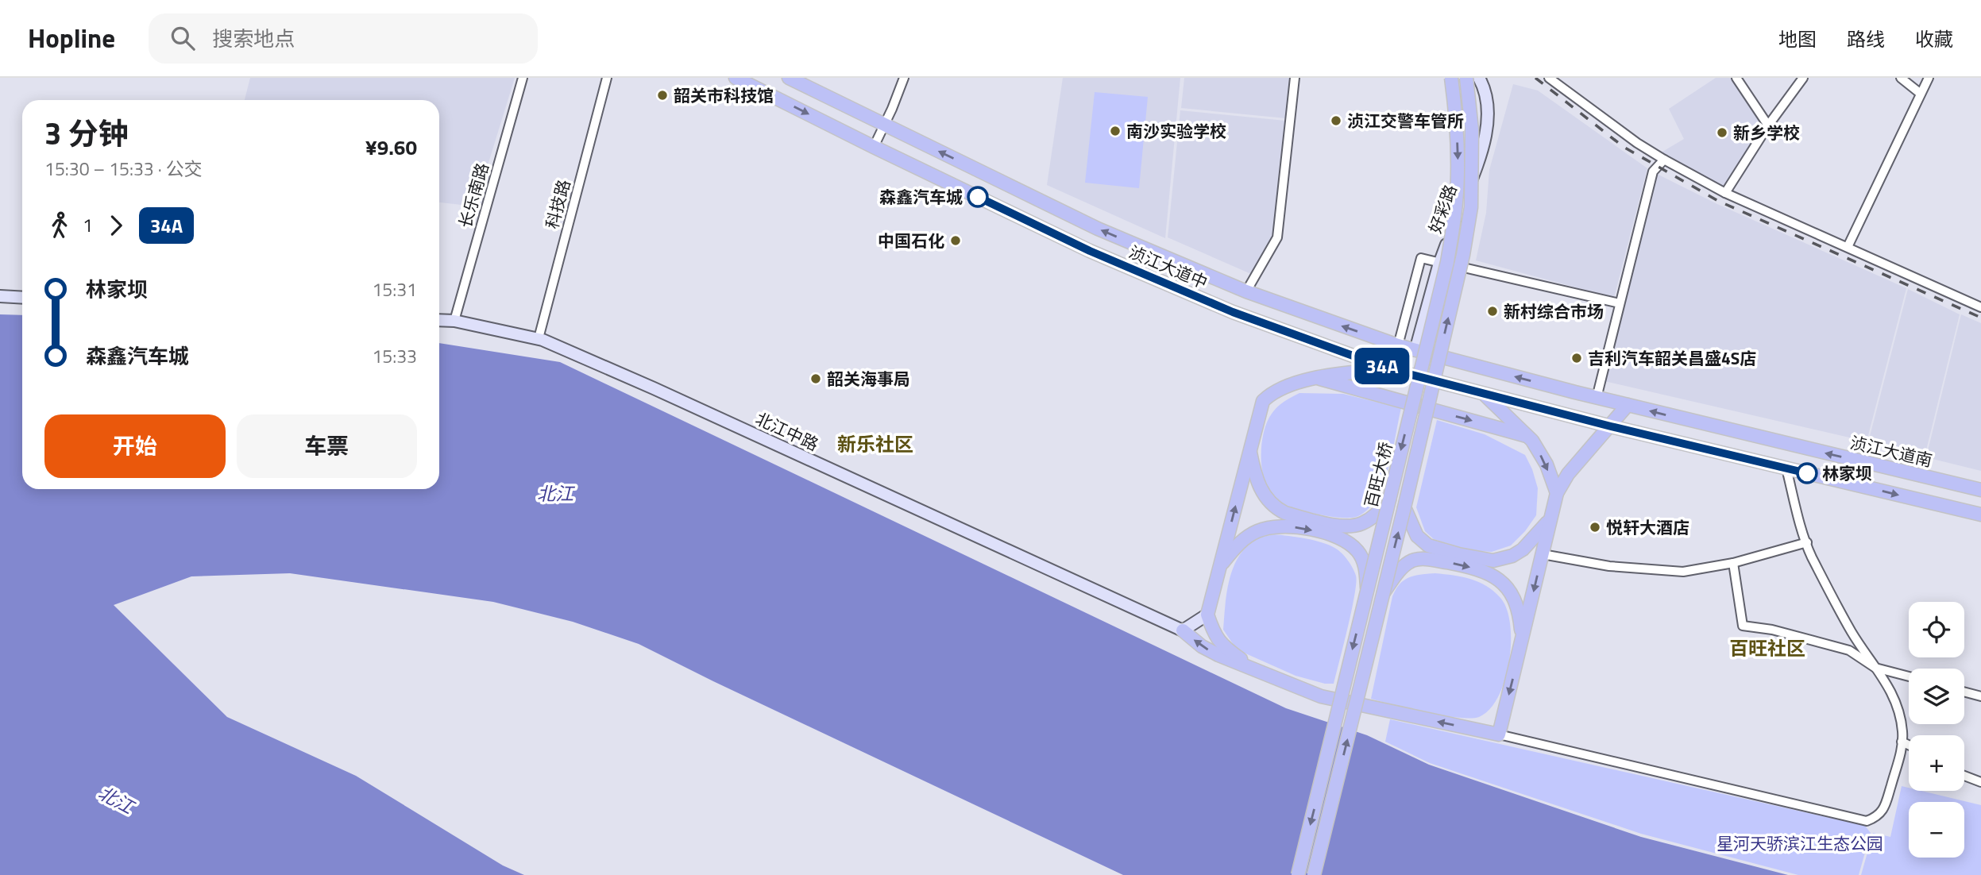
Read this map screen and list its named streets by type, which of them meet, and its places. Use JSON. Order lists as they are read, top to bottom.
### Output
{
  "streets": {
    "main road": ["浈江大道中", "浈江大道南", "百旺大桥"],
    "street": [
      "长乐南路",
      "科技路",
      "好彩路",
      "北江中路"
    ]
  },
  "crossings": [
    ["长乐南路", "北江中路"],
    ["科技路", "北江中路"],
    ["好彩路", "浈江大道中"],
    ["浈江大道中", "浈江大道南"]
  ],
  "districts": ["新乐社区", "百旺社区"],
  "water": ["北江"],
  "parks": ["星河天骄滨江生态公园"],
  "places": [
    "韶关市科技馆",
    "浈江交警车管所",
    "南沙实验学校",
    "新乡学校",
    "森鑫汽车城",
    "中国石化",
    "新村综合市场",
    "吉利汽车韶关昌盛4S店",
    "韶关海事局",
    "林家坝",
    "悦轩大酒店"
  ],
  "lines": ["bus line 34A"],
  "page": {
    "header": "Hopline",
    "search": "搜索地点",
    "nav": ["地图", "路线", "收藏"],
    "on_map": "34A",
    "heading": ["3 分钟", "15:30 – 15:33 · 公交", "¥9.60"],
    "legs": ["1", "34A"],
    "list": [
      {
        "name": "林家坝",
        "value": "15:31"
      },
      {
        "name": "森鑫汽车城",
        "value": "15:33"
      }
    ],
    "buttons": ["开始", "车票"],
    "map_buttons": ["+", "−"]
  }
}
